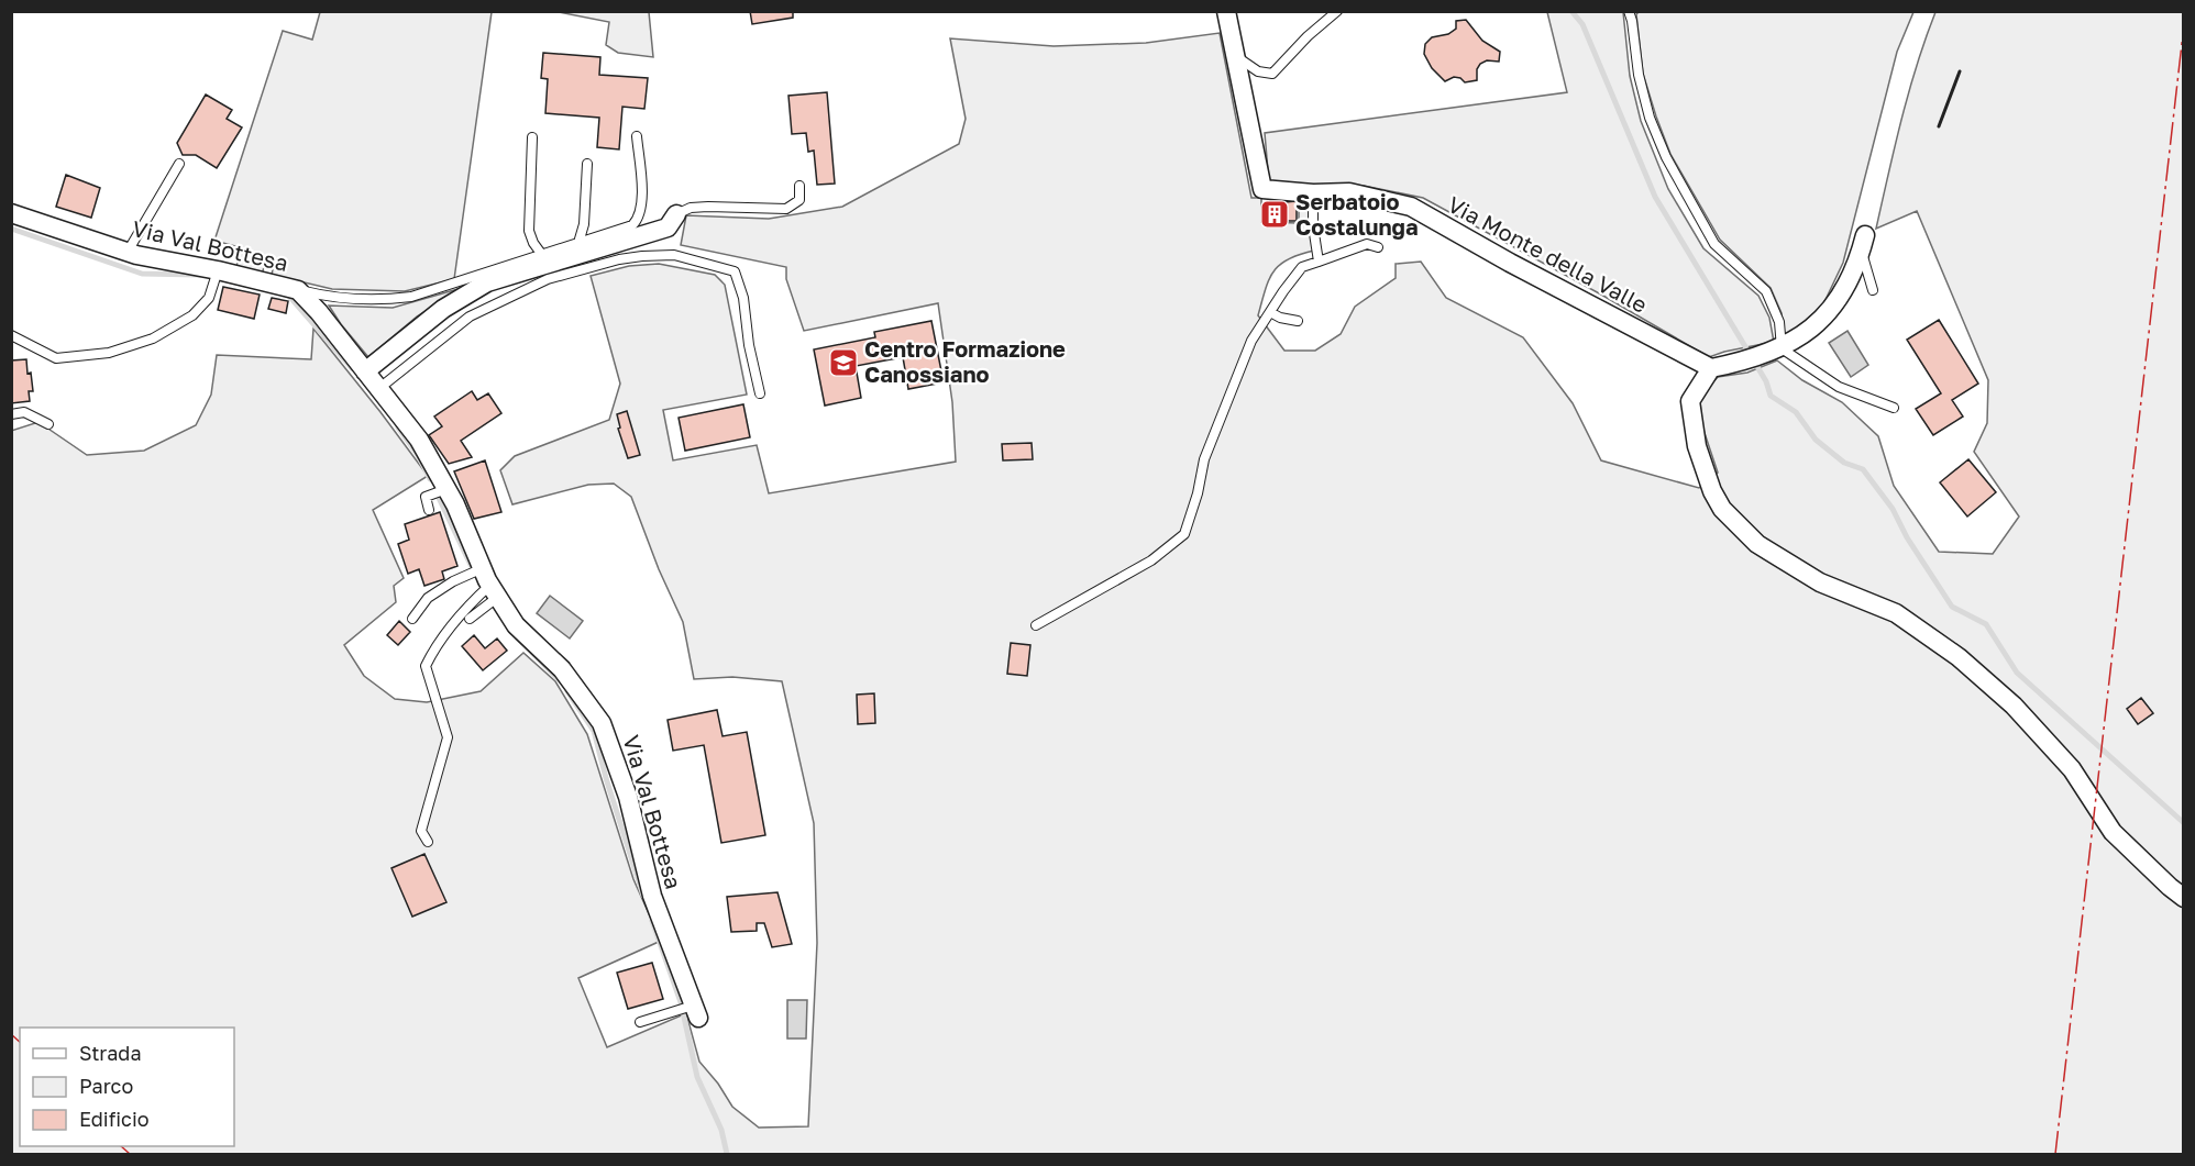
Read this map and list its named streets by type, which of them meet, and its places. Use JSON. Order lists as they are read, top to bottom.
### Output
{
  "streets": {
    "street": ["Via Val Bottesa", "Via Monte della Valle"]
  },
  "places": {
    "building": ["Serbatoio Costalunga"],
    "school or university": ["Centro Formazione Canossiano"]
  },
  "legend": ["Strada", "Parco", "Edificio"]
}
